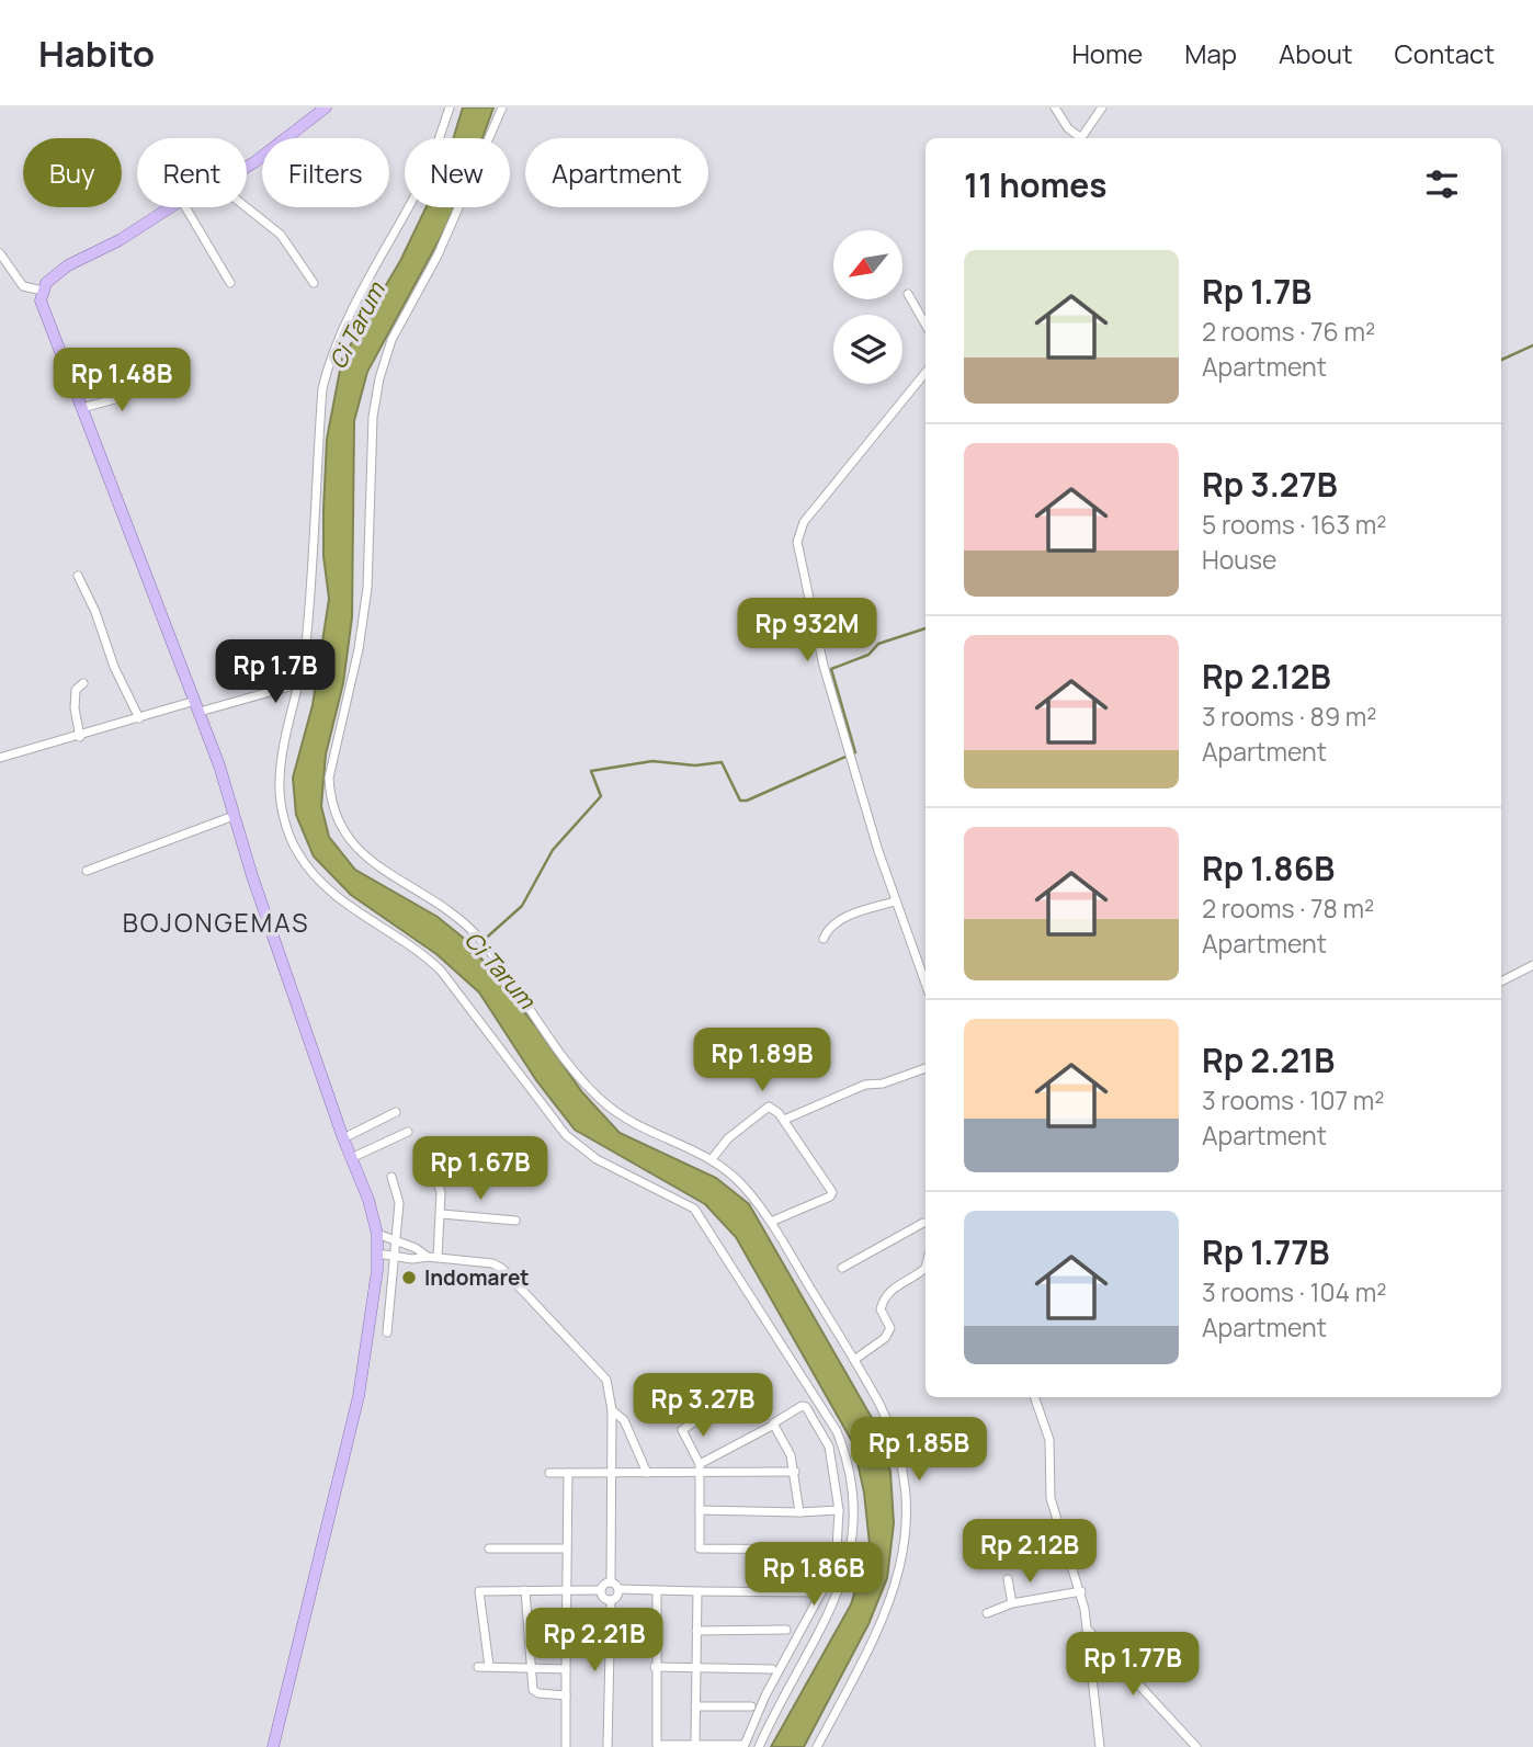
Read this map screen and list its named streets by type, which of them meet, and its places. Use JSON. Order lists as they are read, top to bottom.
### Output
{
  "districts": ["BOJONGEMAS"],
  "water": ["Ci Tarum"],
  "places": ["Indomaret"],
  "north": "bottom left",
  "page": {
    "header": "Habito",
    "nav": [
      "Home",
      "Map",
      "About",
      "Contact"
    ],
    "chip": [
      "Buy",
      "Rent",
      "Filters",
      "New",
      "Apartment"
    ],
    "heading": "11 homes",
    "list": [
      {
        "name": "Rp 1.7B",
        "note": "2 rooms · 76 m² · Apartment"
      },
      {
        "name": "Rp 3.27B",
        "note": "5 rooms · 163 m² · House"
      },
      {
        "name": "Rp 2.12B",
        "note": "3 rooms · 89 m² · Apartment"
      },
      {
        "name": "Rp 1.86B",
        "note": "2 rooms · 78 m² · Apartment"
      },
      {
        "name": "Rp 2.21B",
        "note": "3 rooms · 107 m² · Apartment"
      },
      {
        "name": "Rp 1.77B",
        "note": "3 rooms · 104 m² · Apartment"
      }
    ],
    "price": [
      "Rp 1.48B",
      "Rp 932M",
      "Rp 1.7B",
      "Rp 1.89B",
      "Rp 1.67B",
      "Rp 3.27B",
      "Rp 1.85B",
      "Rp 2.12B",
      "Rp 1.86B",
      "Rp 2.21B",
      "Rp 1.77B"
    ]
  }
}
